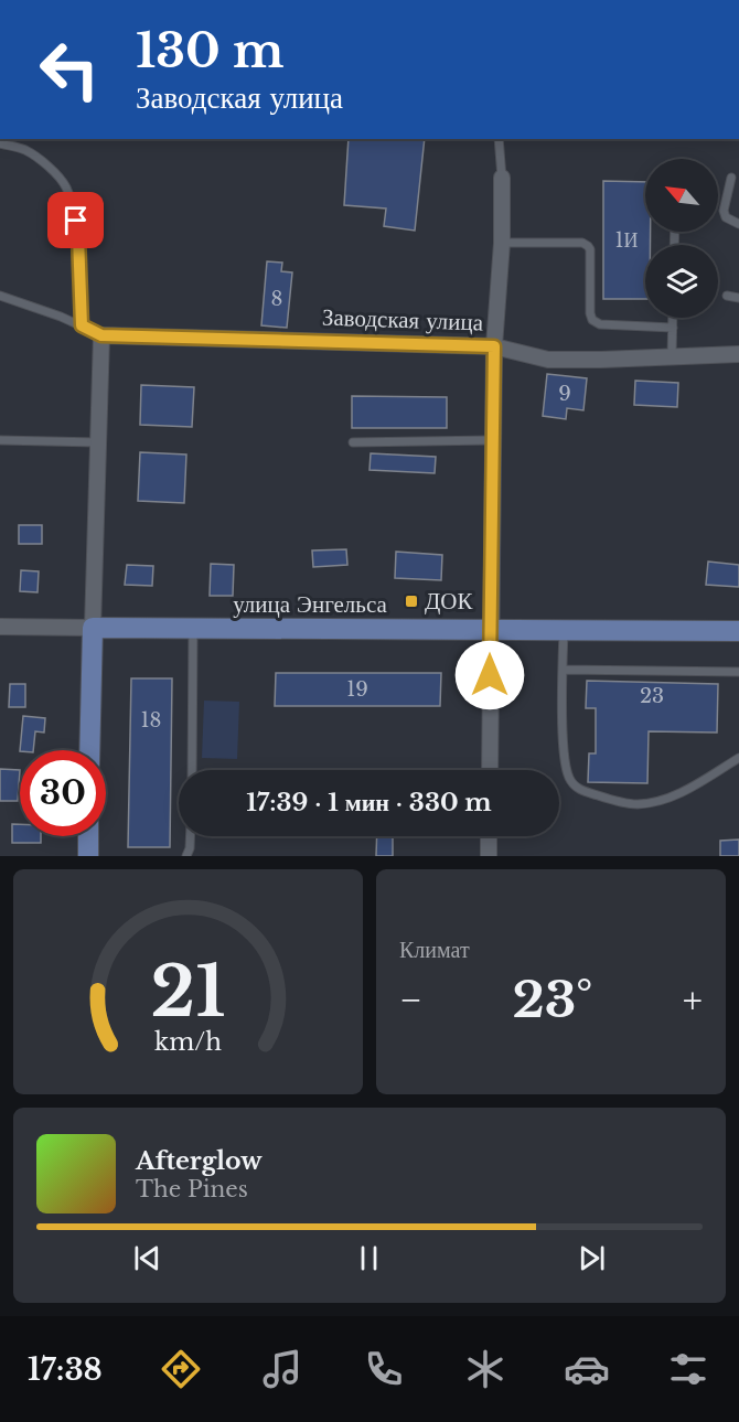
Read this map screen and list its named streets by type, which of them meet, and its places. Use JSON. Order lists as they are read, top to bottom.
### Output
{
  "streets": {
    "main road": ["улица Энгельса"],
    "street": ["Заводская улица"]
  },
  "places": {
    "transit": ["ДОК"]
  },
  "house_numbers": [
    "1И",
    "8",
    "9",
    "19",
    "23",
    "18"
  ],
  "north": "top left",
  "page": {
    "turn": ["130 m", "Заводская улица"],
    "limit": "30",
    "trip": "17:39 · 1 мин · 330 m",
    "tile": "Климат",
    "heat": ["−", "23°", "+"],
    "song": ["Afterglow", "The Pines"],
    "tabs": "17:38",
    "gauge": ["21", "km/h"]
  }
}
